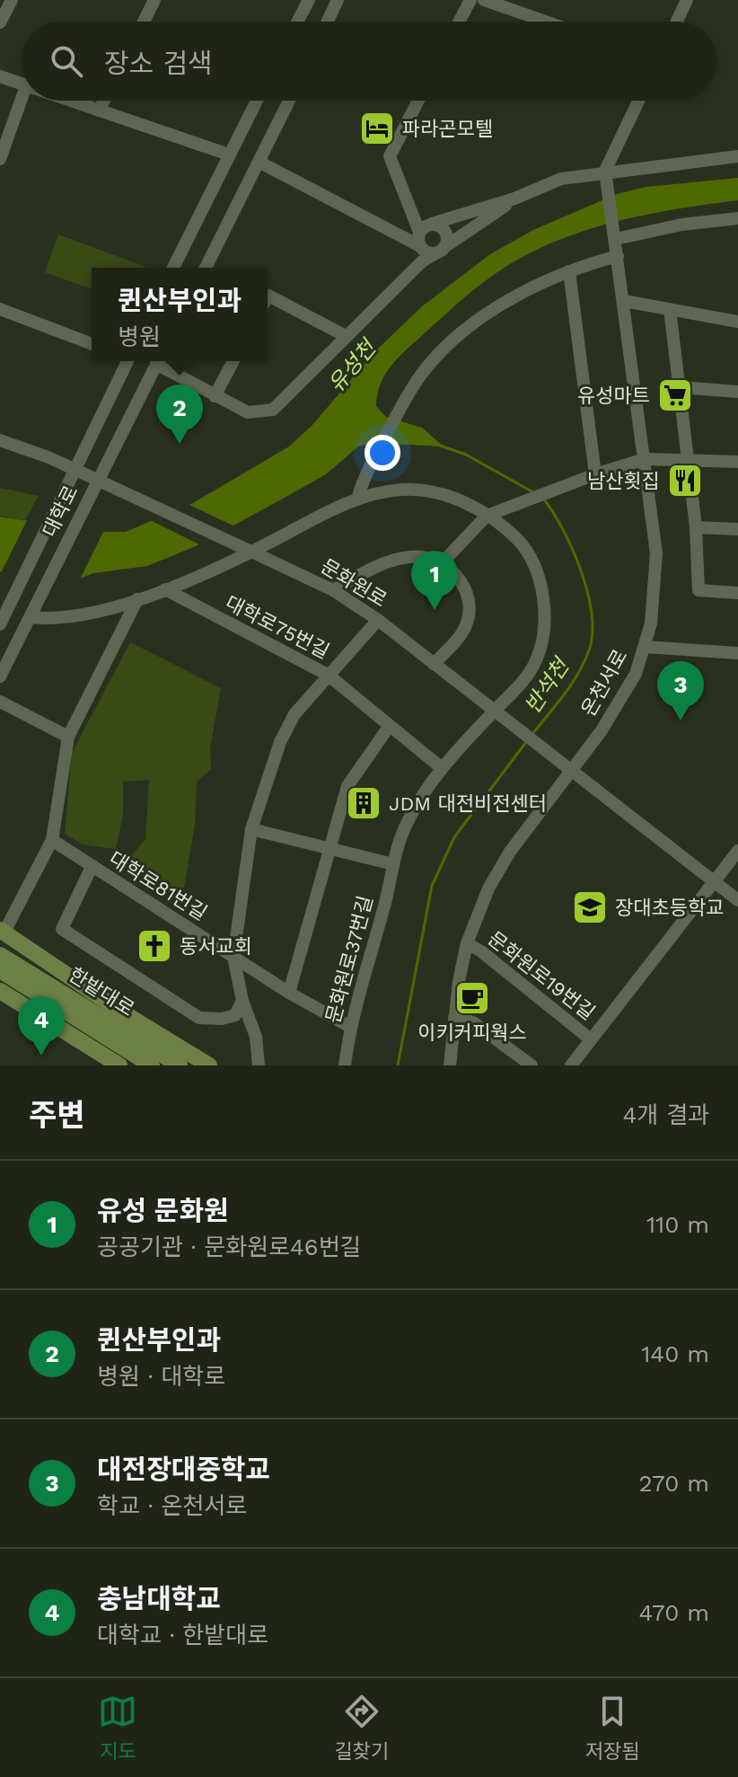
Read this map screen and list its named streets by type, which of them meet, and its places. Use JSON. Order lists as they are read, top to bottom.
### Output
{
  "streets": {
    "main road": ["한밭대로"],
    "street": [
      "대학로",
      "문화원로",
      "대학로75번길",
      "온천서로",
      "대학로81번길",
      "문화원로37번길",
      "문화원로19번길"
    ]
  },
  "crossings": [
    ["대학로", "문화원로"],
    ["문화원로", "온천서로"],
    ["문화원로", "문화원로37번길"],
    ["문화원로", "문화원로19번길"],
    ["대학로75번길", "문화원로37번길"],
    ["온천서로", "문화원로19번길"],
    ["대학로81번길", "문화원로37번길"]
  ],
  "water": ["유성천", "반석천"],
  "places": {
    "hotel": ["파라곤모텔"],
    "supermarket": ["유성마트"],
    "restaurant": ["남산횟집"],
    "building": ["JDM 대전비전센터"],
    "school or university": ["장대초등학교"],
    "church": ["동서교회"],
    "cafe": ["이키커피웍스"]
  },
  "page": {
    "search": "장소 검색",
    "popup": ["퀸산부인과", "병원"],
    "pins": [
      "2",
      "1",
      "3",
      "4"
    ],
    "heading": ["주변", "4개 결과"],
    "list": [
      {
        "mark": "1",
        "name": "유성 문화원",
        "note": "공공기관 · 문화원로46번길",
        "value": "110 m"
      },
      {
        "mark": "2",
        "name": "퀸산부인과",
        "note": "병원 · 대학로",
        "value": "140 m"
      },
      {
        "mark": "3",
        "name": "대전장대중학교",
        "note": "학교 · 온천서로",
        "value": "270 m"
      },
      {
        "mark": "4",
        "name": "충남대학교",
        "note": "대학교 · 한밭대로",
        "value": "470 m"
      }
    ],
    "nav": ["지도", "길찾기", "저장됨"]
  }
}
